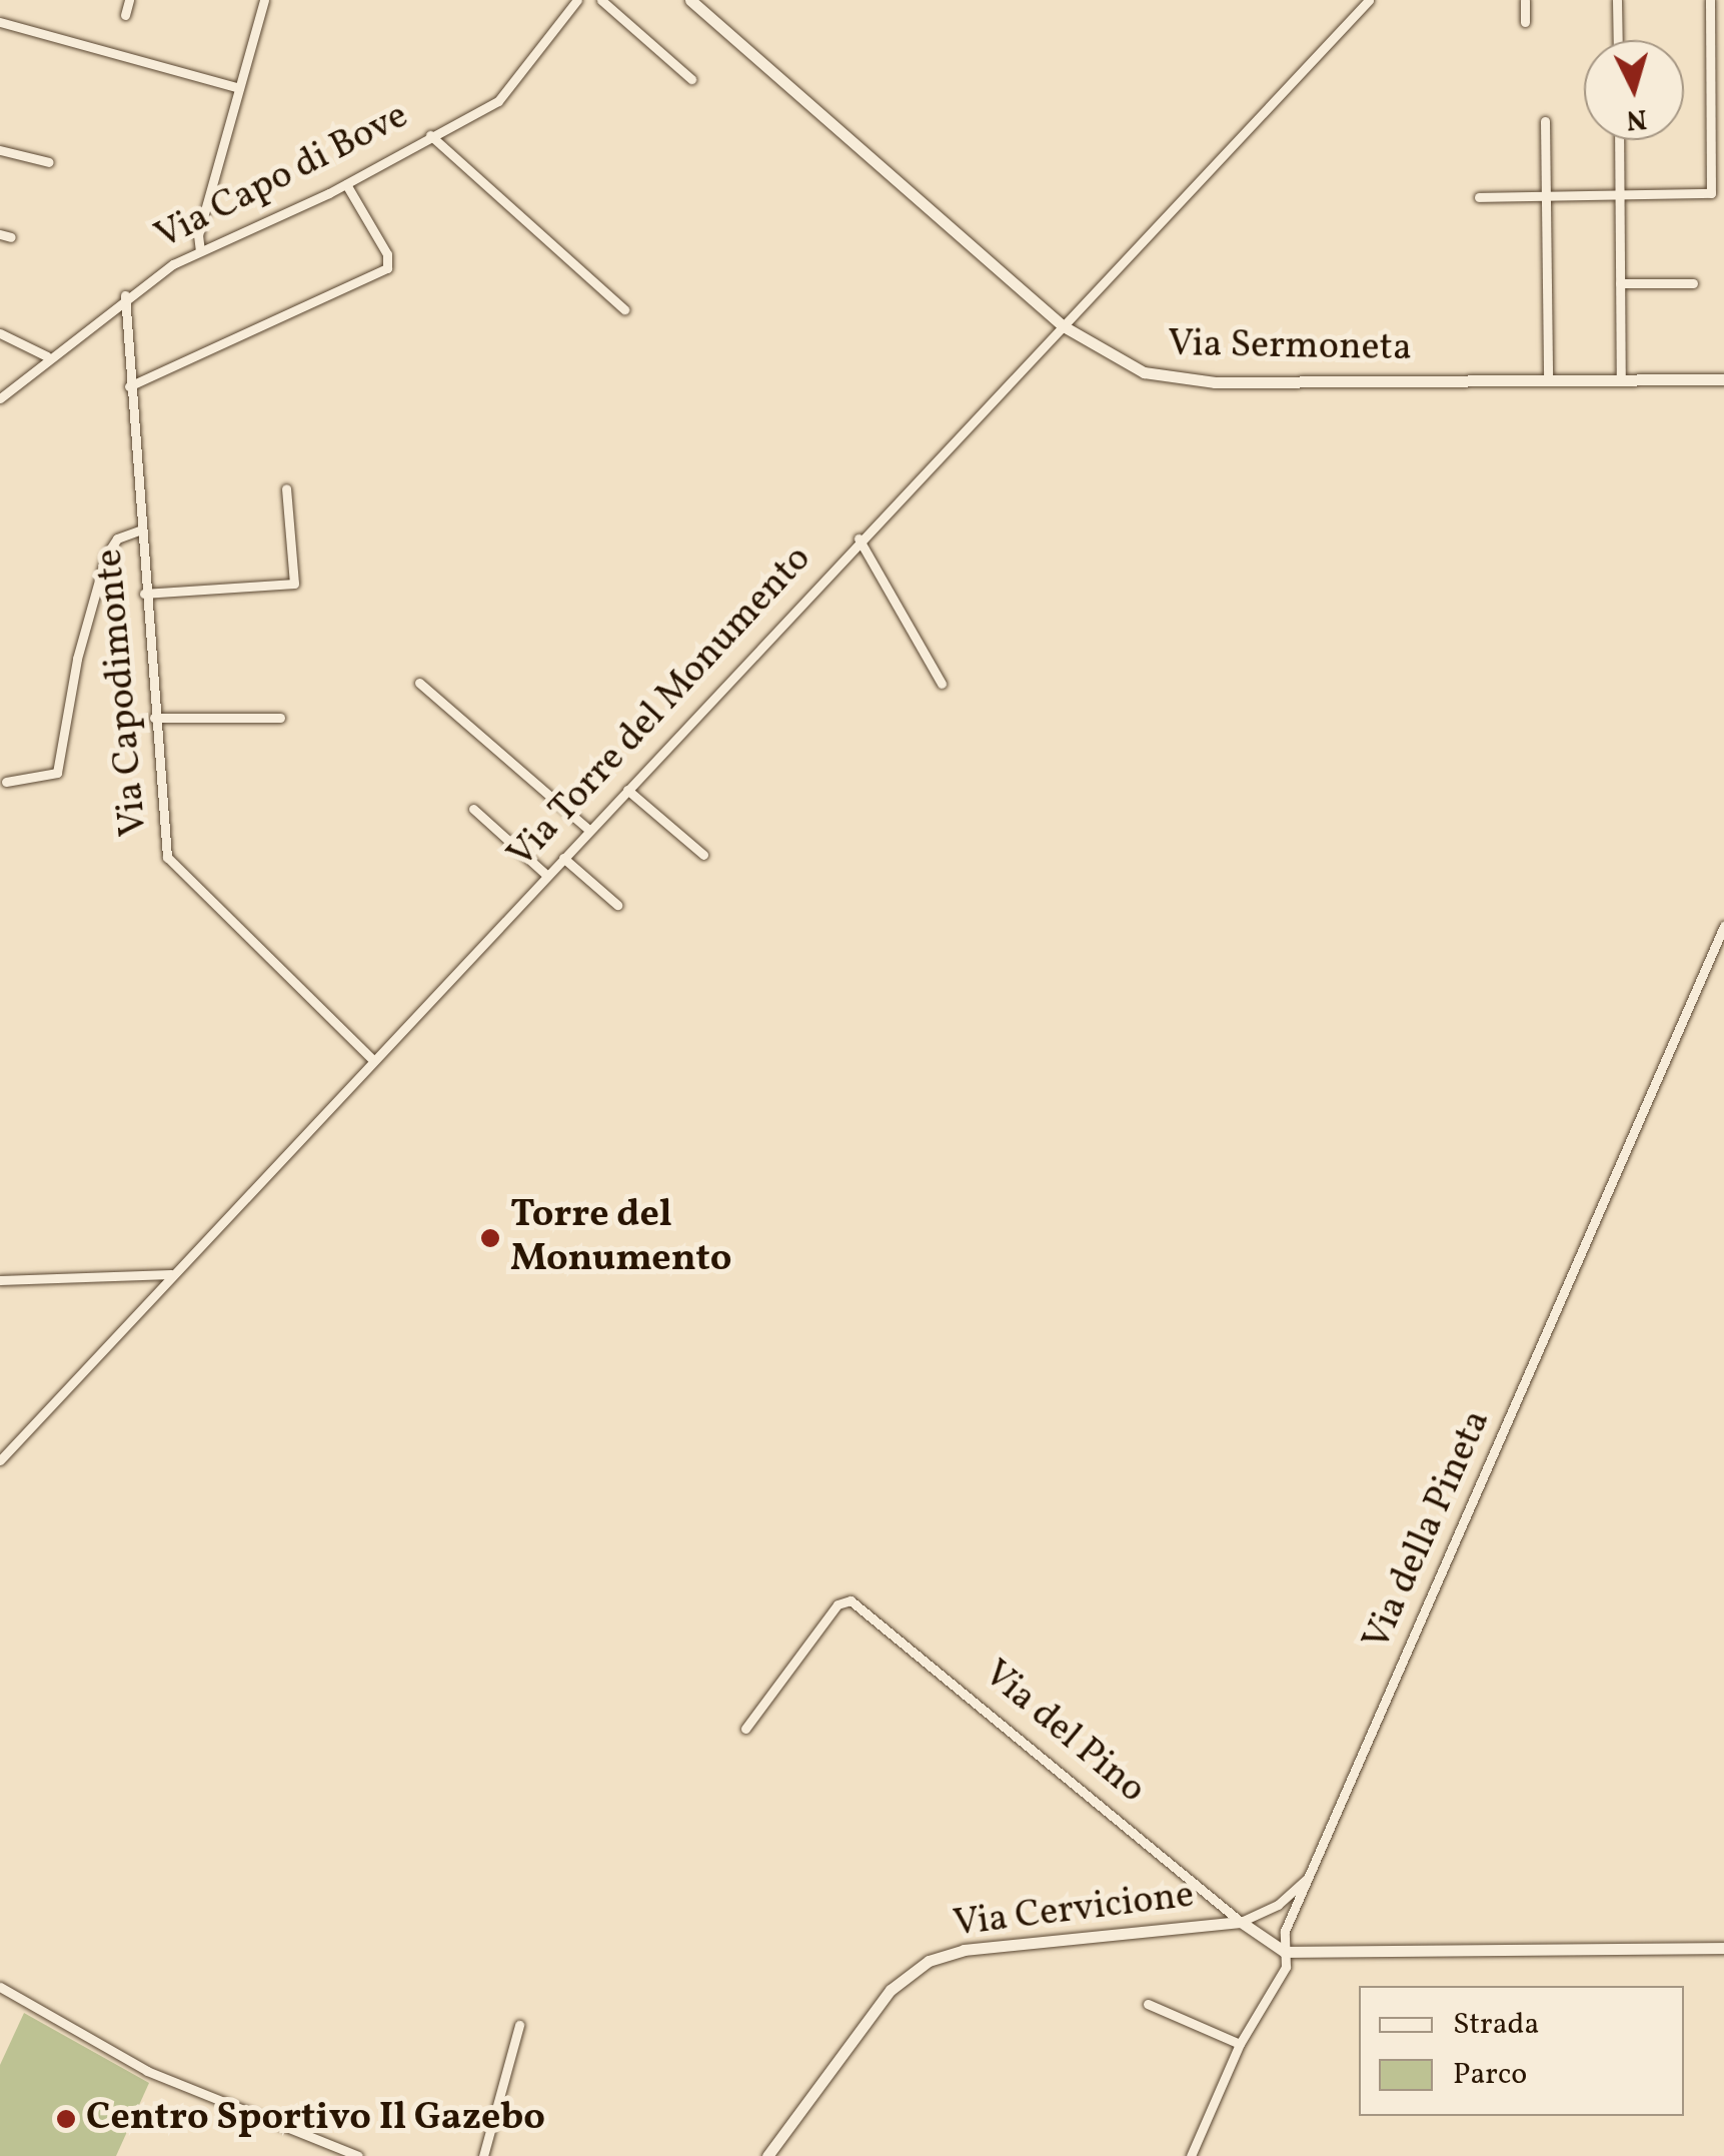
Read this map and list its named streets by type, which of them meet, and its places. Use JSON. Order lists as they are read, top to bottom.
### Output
{
  "streets": {
    "street": [
      "Via Capo di Bove",
      "Via Sermoneta",
      "Via Capodimonte",
      "Via Torre del Monumento",
      "Via della Pineta",
      "Via del Pino",
      "Via Cervicione"
    ]
  },
  "crossings": [
    ["Via Capo di Bove", "Via Capodimonte"],
    ["Via Sermoneta", "Via Torre del Monumento"],
    ["Via Capodimonte", "Via Torre del Monumento"],
    ["Via della Pineta", "Via Cervicione"],
    ["Via del Pino", "Via Cervicione"]
  ],
  "places": ["Torre del Monumento", "Centro Sportivo Il Gazebo"],
  "legend": ["Strada", "Parco"],
  "north": "bottom"
}
